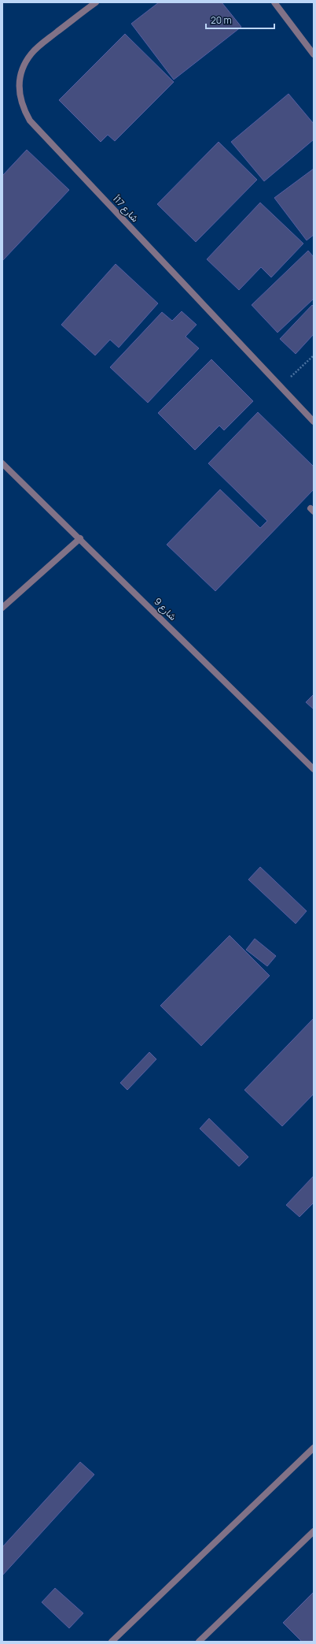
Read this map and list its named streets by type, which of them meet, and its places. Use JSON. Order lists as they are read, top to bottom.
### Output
{
  "streets": {
    "street": ["شارع 17أ", "شارع 9"]
  },
  "scale_bar": "20 m"
}
